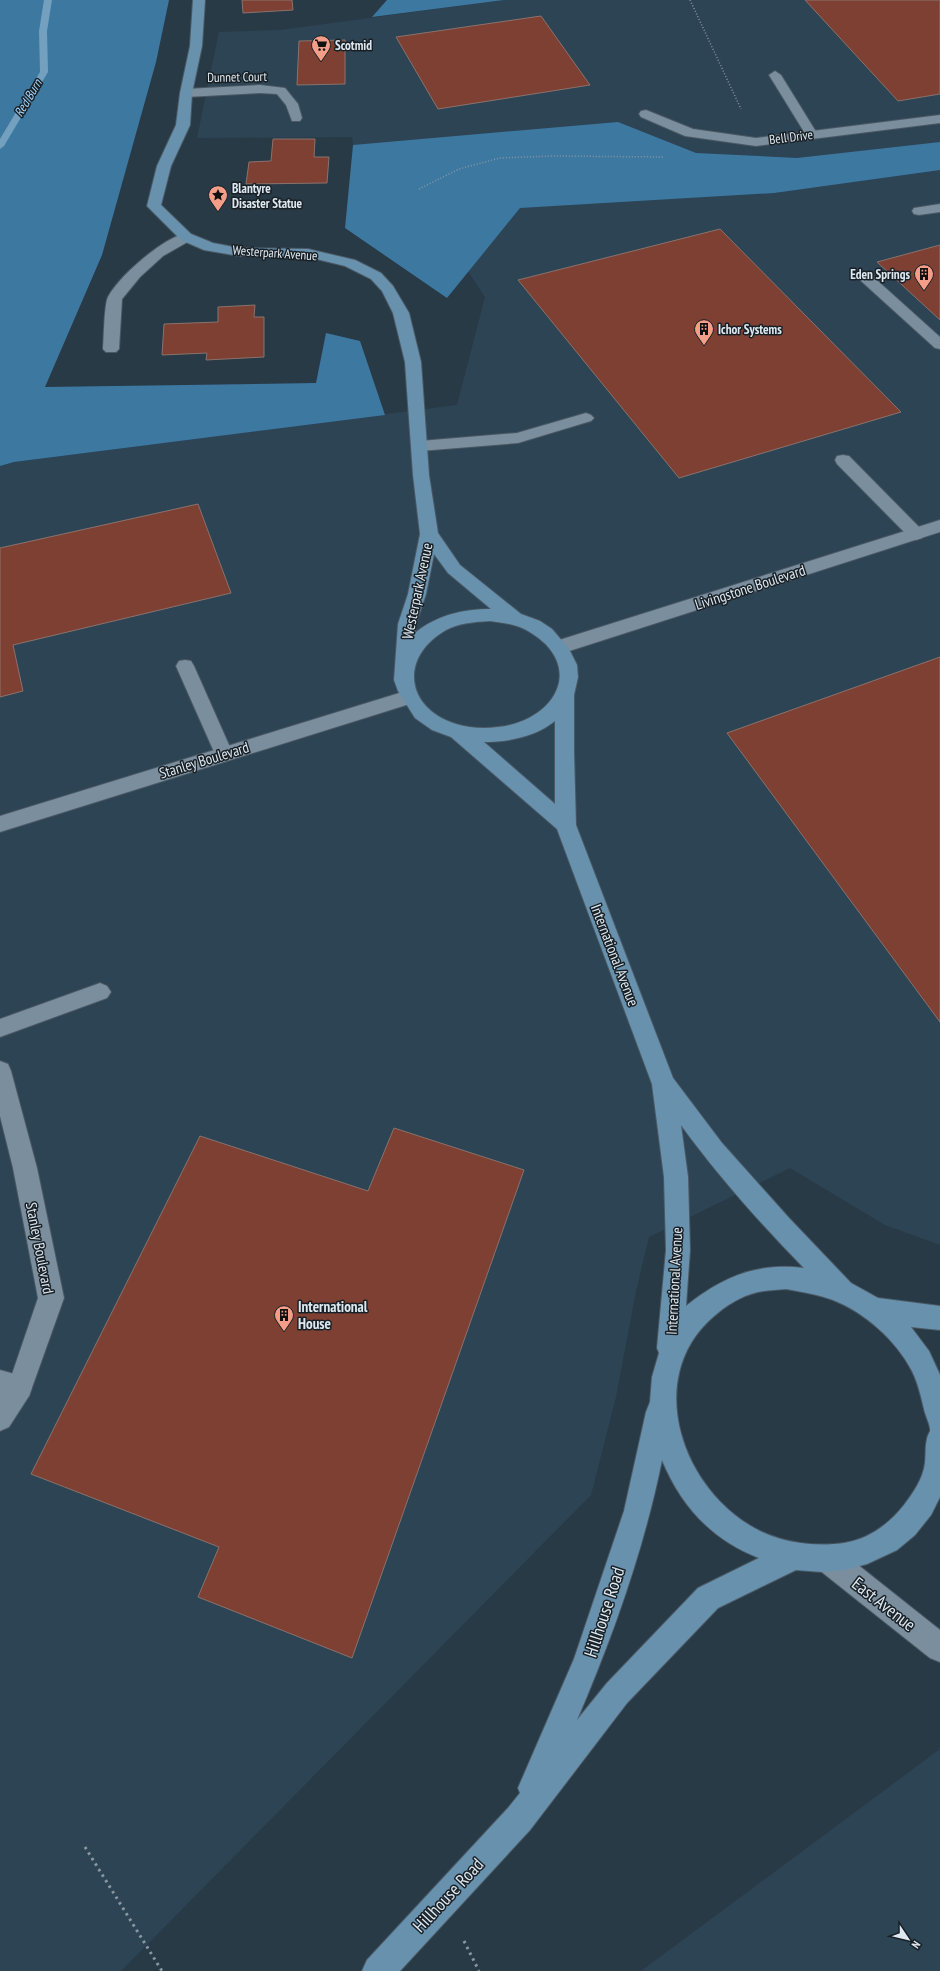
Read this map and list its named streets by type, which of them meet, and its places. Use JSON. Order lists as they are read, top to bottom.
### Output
{
  "streets": {
    "street": [
      "Bell Drive",
      "Westerpark Avenue",
      "Livingstone Boulevard",
      "Stanley Boulevard",
      "International Avenue",
      "East Avenue",
      "Hillhouse Road"
    ],
    "lane": ["Dunnet Court"]
  },
  "crossings": [
    ["Dunnet Court", "Westerpark Avenue"],
    ["International Avenue", "Hillhouse Road"]
  ],
  "water": ["Red Burn"],
  "places": {
    "supermarket": ["Scotmid"],
    "place": ["Blantyre Disaster Statue"],
    "building": ["Eden Springs", "Ichor Systems", "International House"]
  },
  "north": "bottom right"
}
